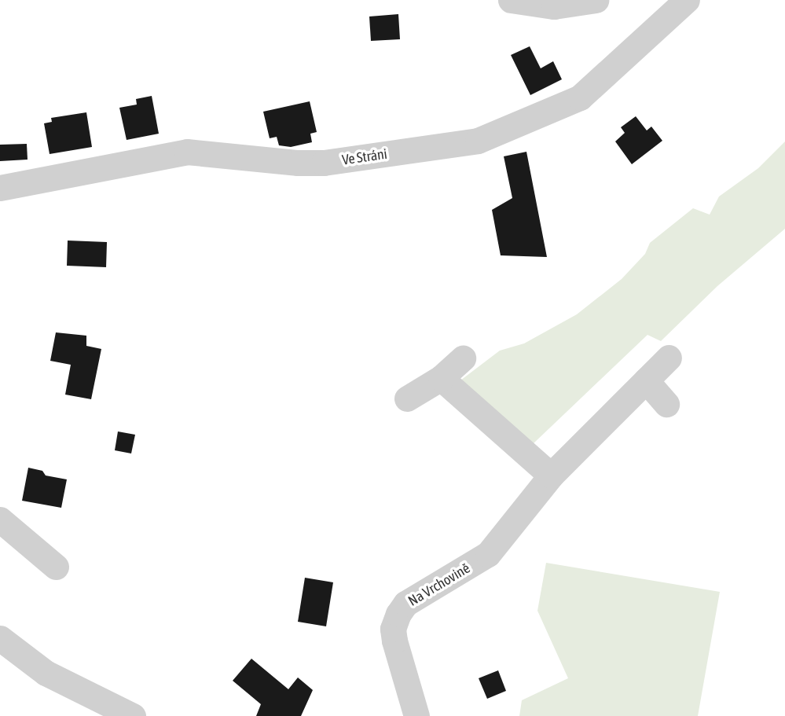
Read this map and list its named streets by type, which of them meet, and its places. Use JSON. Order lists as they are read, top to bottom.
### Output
{
  "streets": {
    "street": ["Ve Stráni", "Na Vrchovině"]
  }
}
